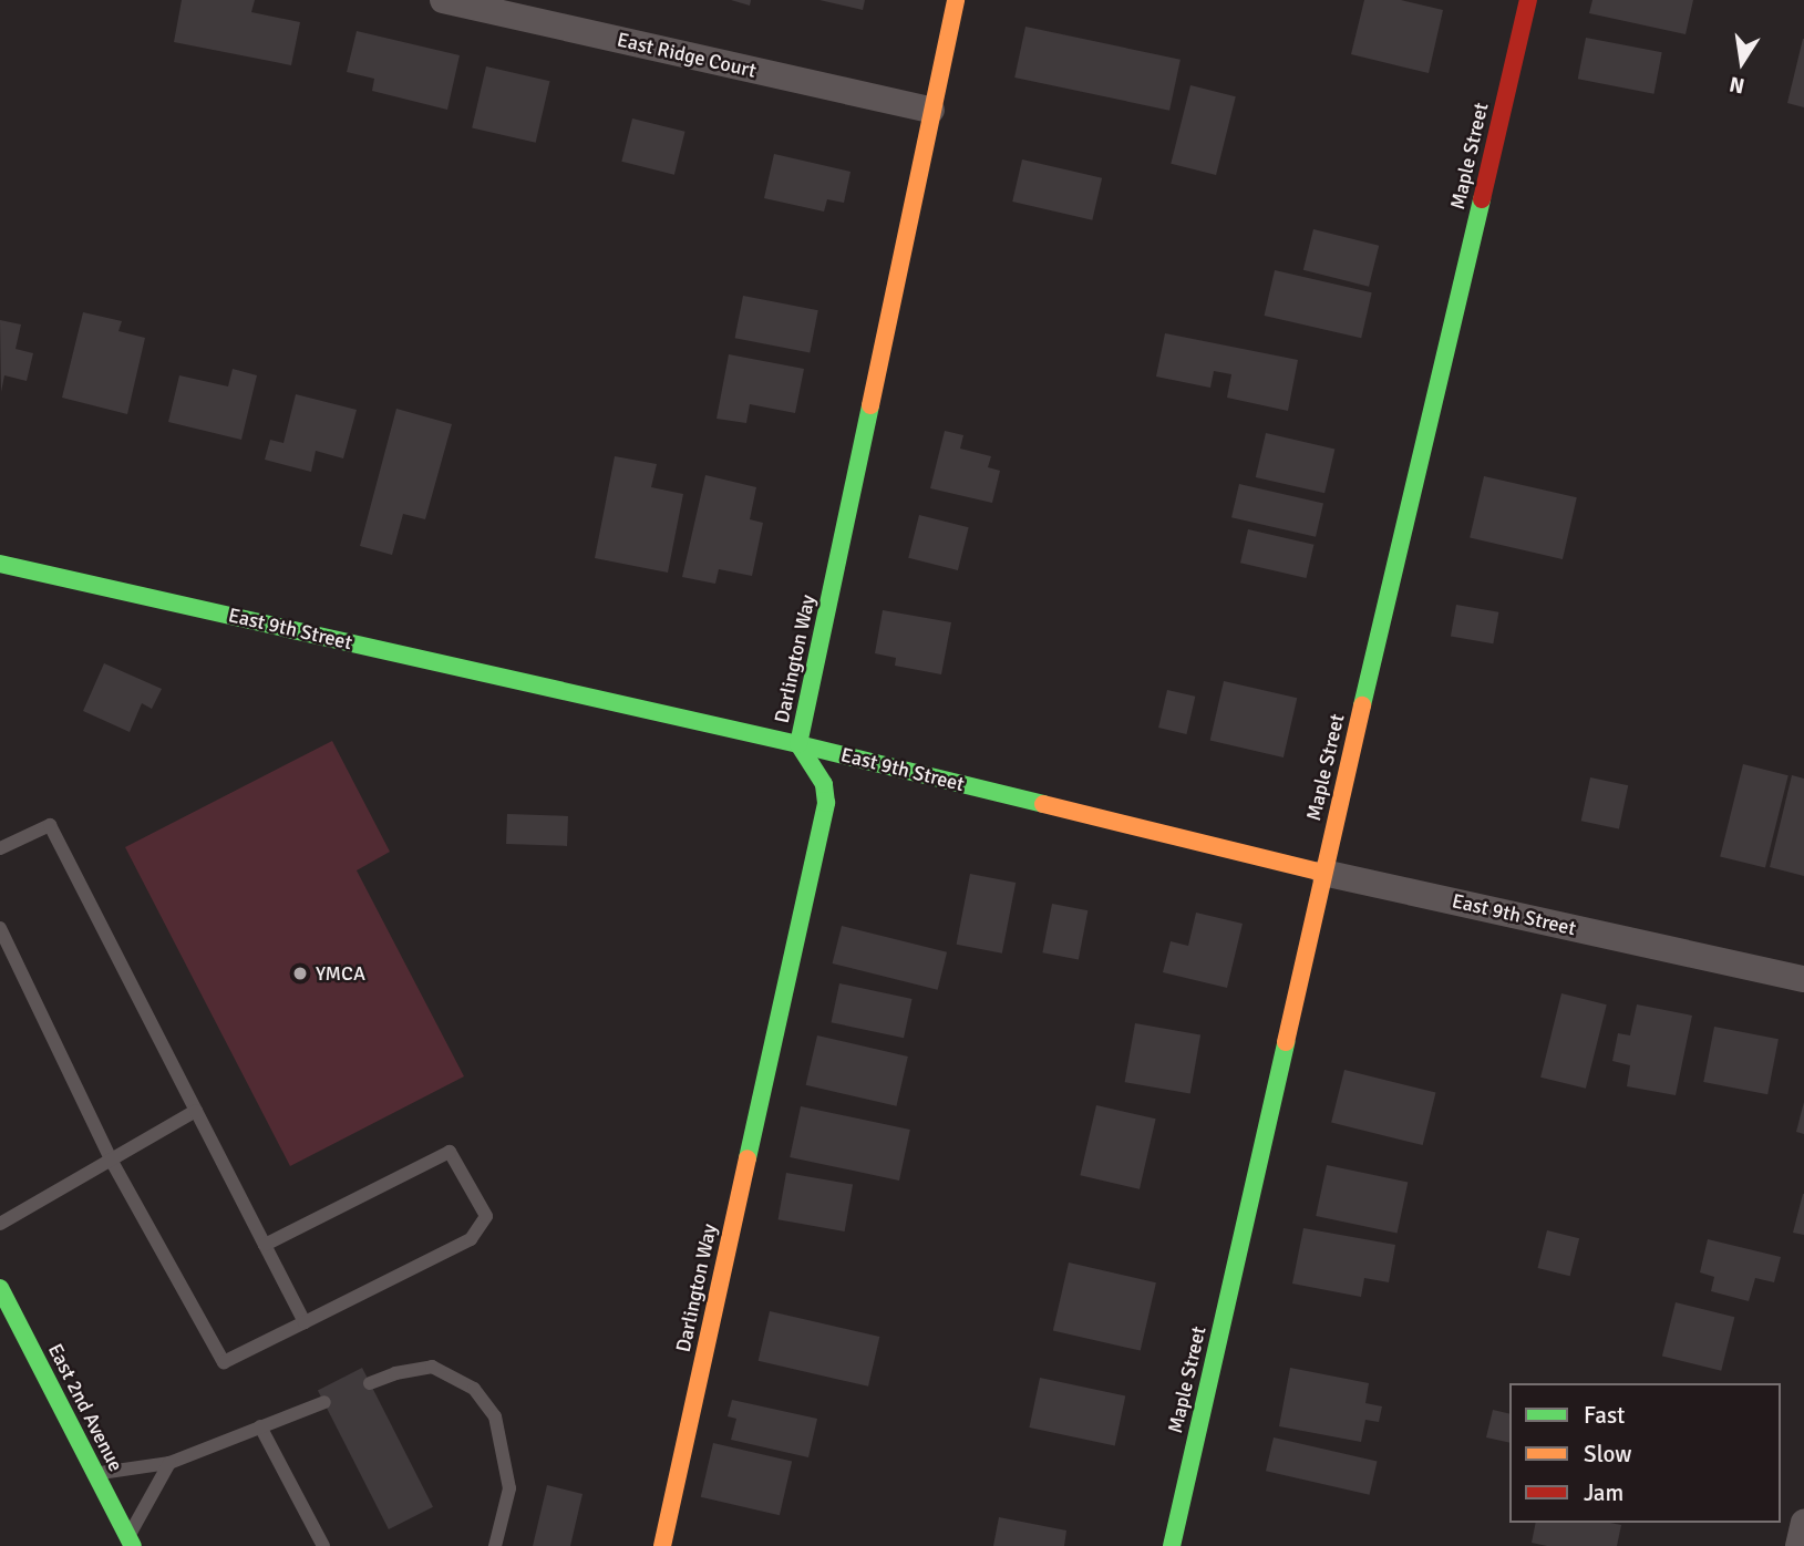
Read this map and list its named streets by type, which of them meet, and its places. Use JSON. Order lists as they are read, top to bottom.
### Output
{
  "streets": {
    "street": [
      "East Ridge Court",
      "Maple Street",
      "East 9th Street",
      "Darlington Way",
      "East 2nd Avenue"
    ]
  },
  "crossings": [
    ["East Ridge Court", "Darlington Way"],
    ["Maple Street", "East 9th Street"],
    ["East 9th Street", "Darlington Way"]
  ],
  "places": ["YMCA"],
  "legend": ["Fast", "Slow", "Jam"],
  "north": "bottom"
}
